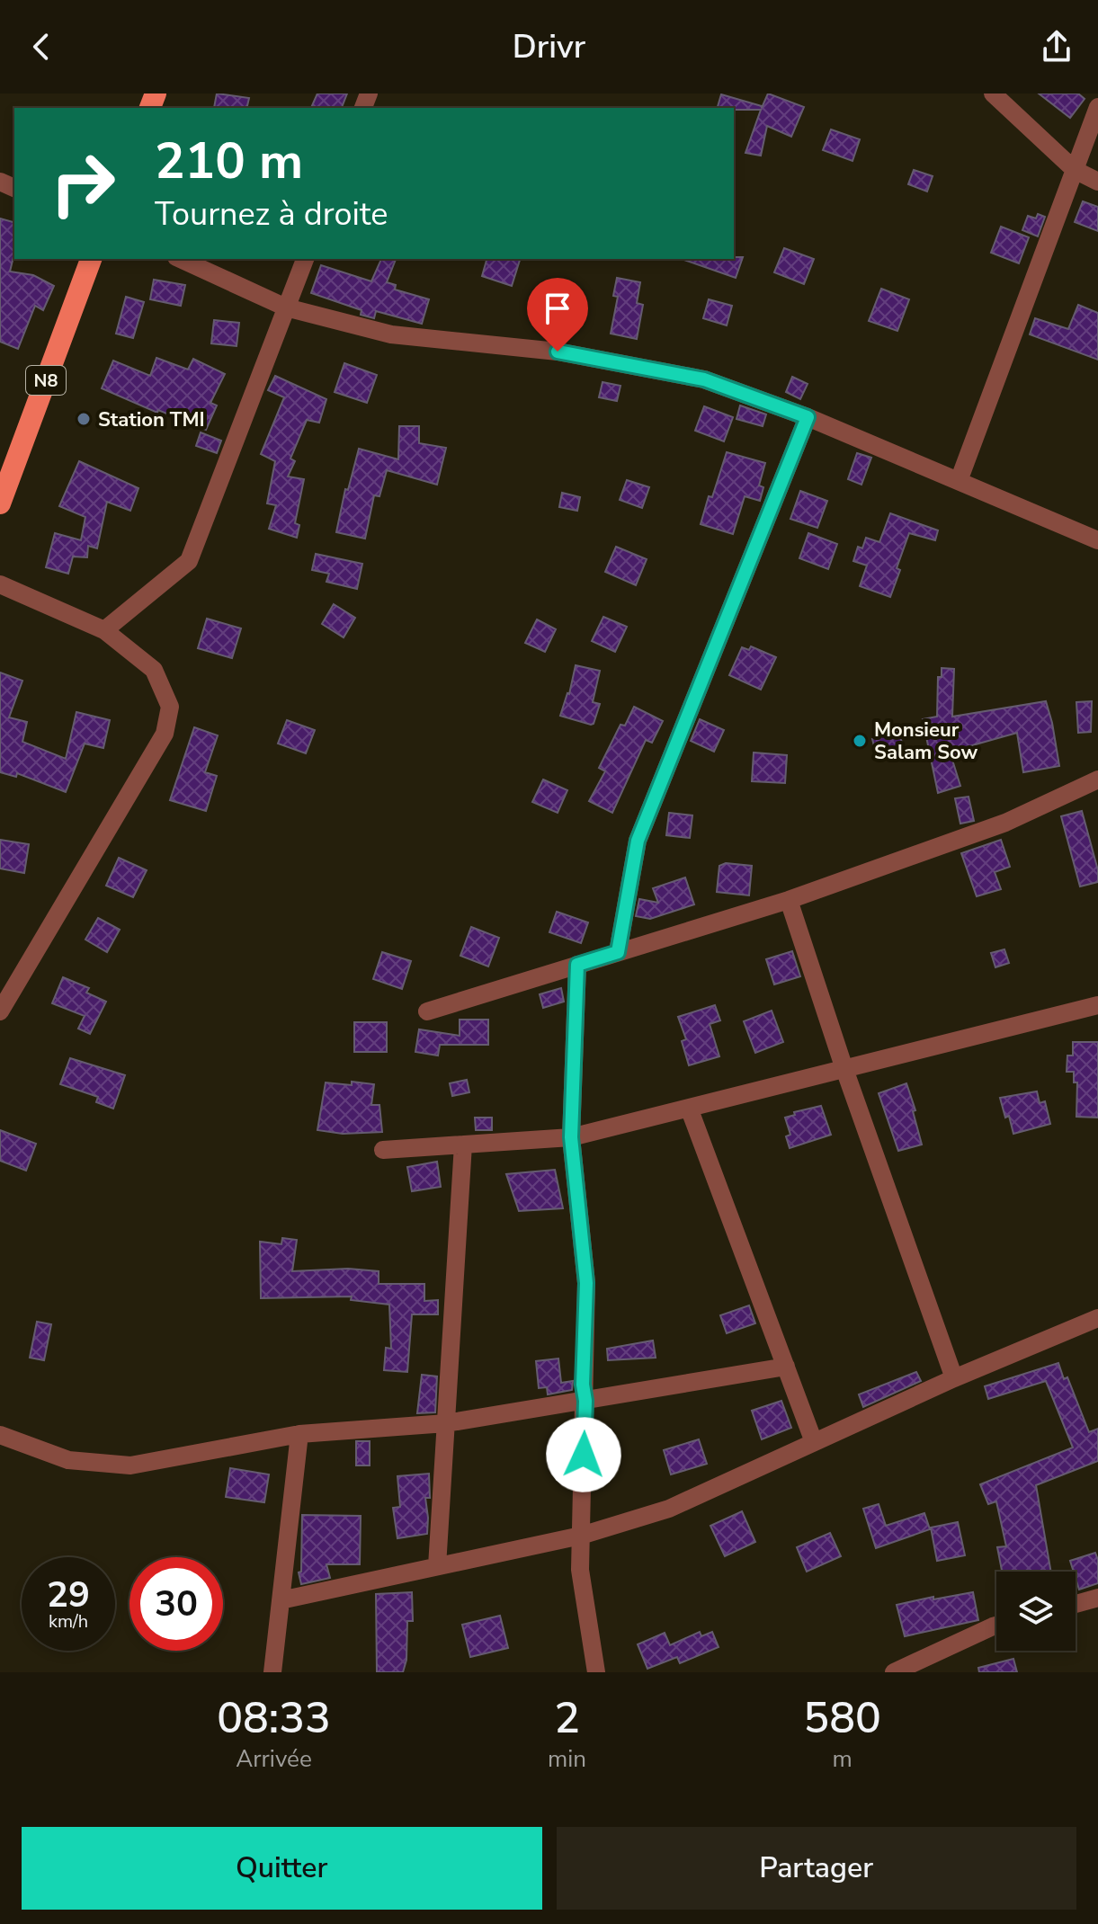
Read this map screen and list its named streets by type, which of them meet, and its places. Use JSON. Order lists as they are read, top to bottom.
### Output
{
  "streets": {
    "main road": ["N8"]
  },
  "places": ["Station TMI", "Monsieur Salam Sow"],
  "page": {
    "header": "Drivr",
    "turn": ["210 m", "Tournez à droite"],
    "speed": "29 km/h",
    "limit": "30",
    "eta": [
      "08:33",
      "Arrivée",
      "2",
      "min",
      "580",
      "m"
    ],
    "buttons": ["Quitter", "Partager"]
  }
}
